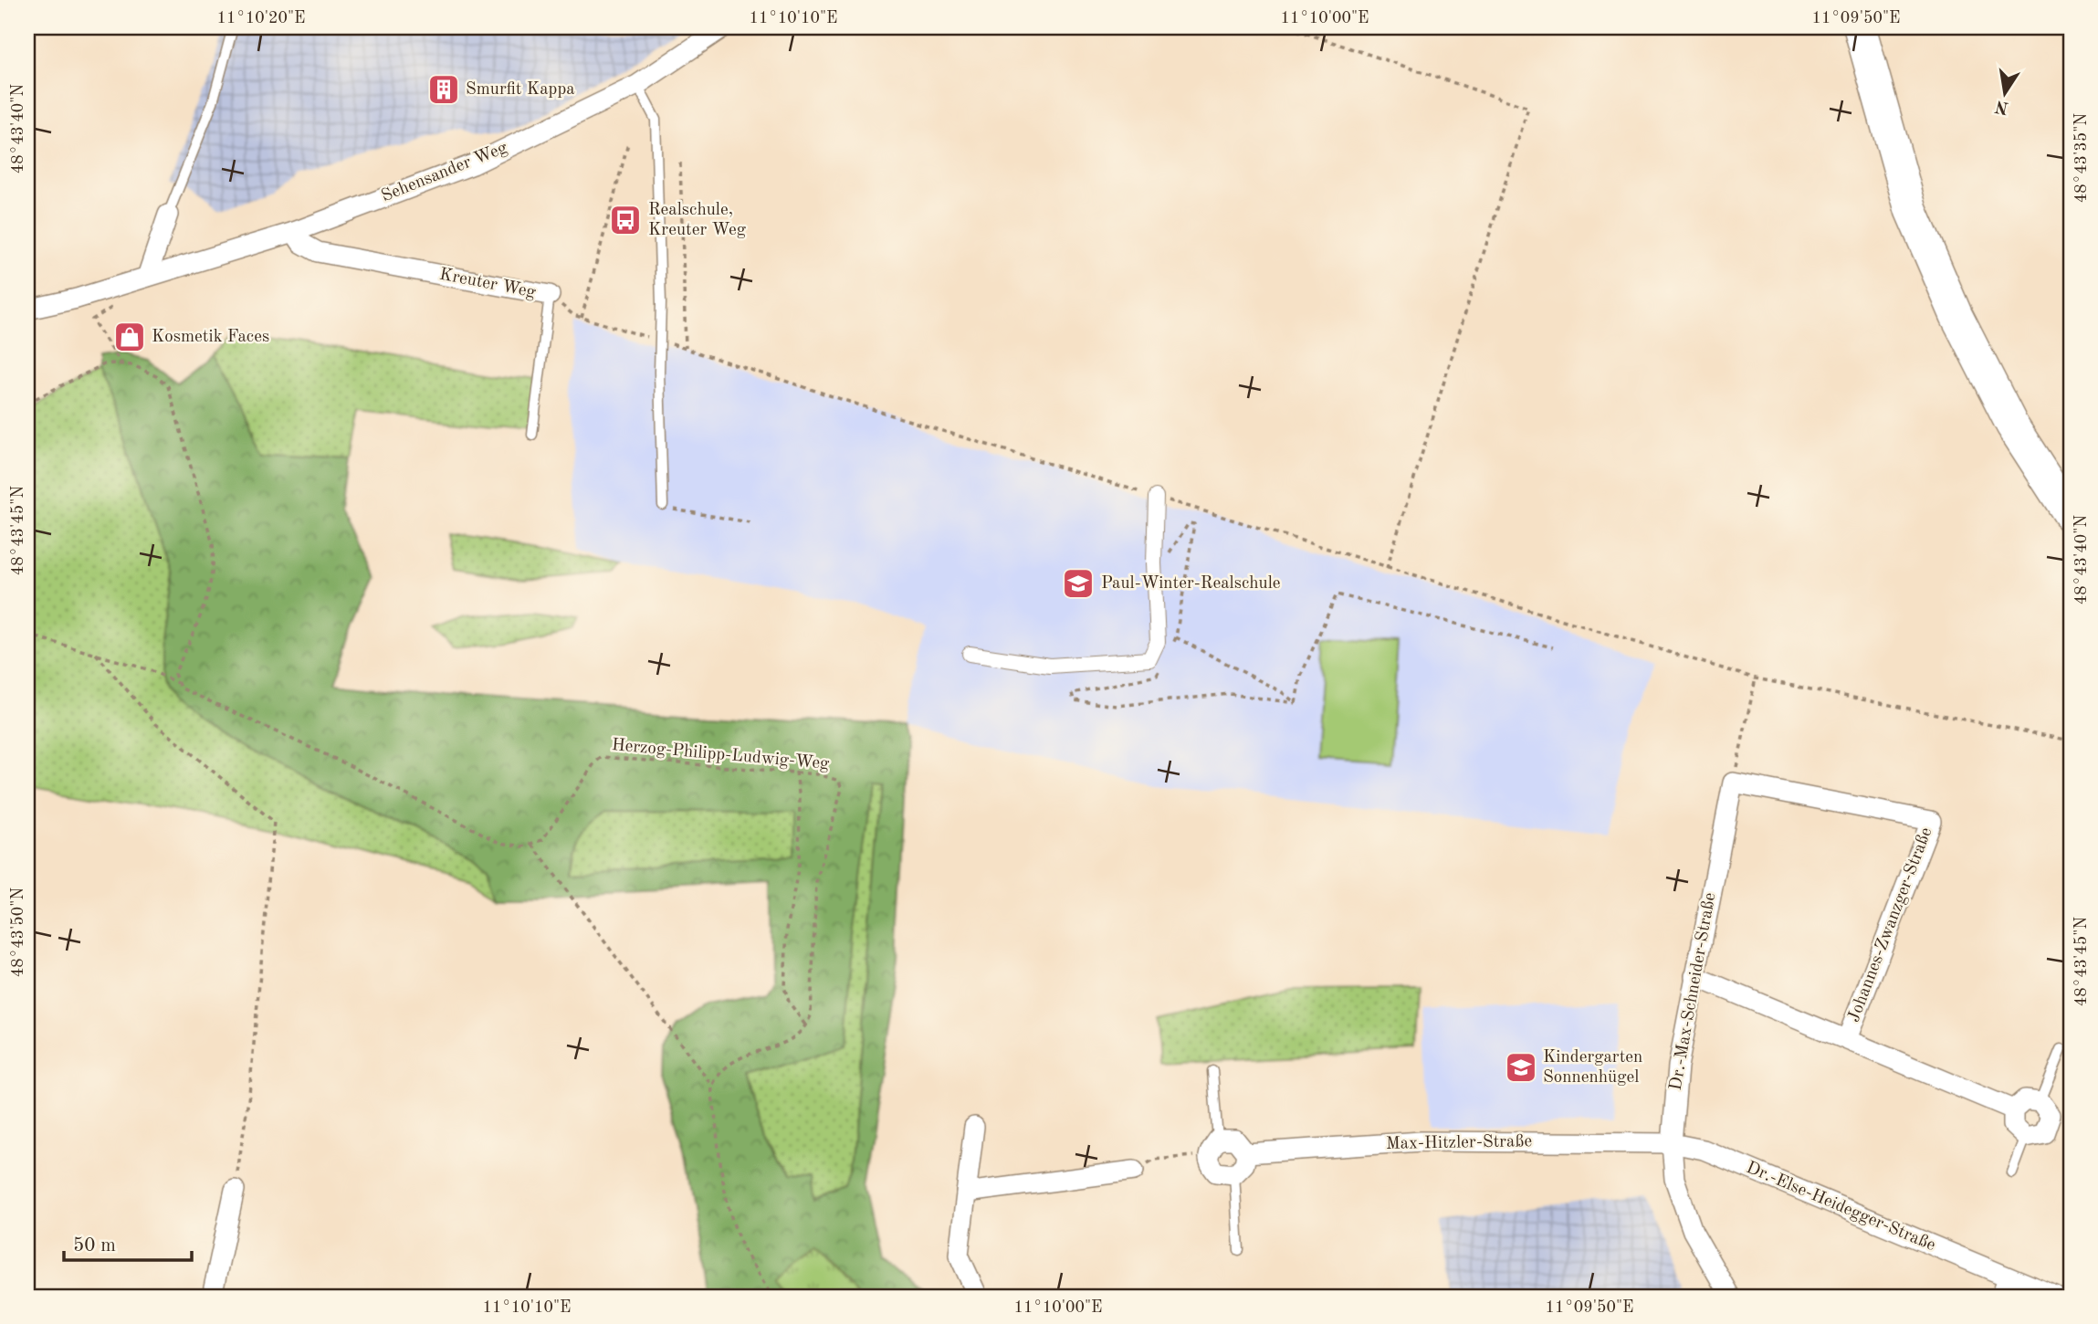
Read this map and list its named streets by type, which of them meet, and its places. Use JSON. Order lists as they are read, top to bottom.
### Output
{
  "streets": {
    "street": [
      "Sehensander Weg",
      "Kreuter Weg",
      "Johannes-Zwanzger-Straße",
      "Dr.-Max-Schneider-Straße",
      "Max-Hitzler-Straße",
      "Dr.-Else-Heidegger-Straße"
    ],
    "path": ["Herzog-Philipp-Ludwig-Weg"]
  },
  "crossings": [
    ["Sehensander Weg", "Kreuter Weg"],
    ["Johannes-Zwanzger-Straße", "Dr.-Max-Schneider-Straße"],
    ["Dr.-Max-Schneider-Straße", "Max-Hitzler-Straße"],
    ["Dr.-Max-Schneider-Straße", "Dr.-Else-Heidegger-Straße"],
    ["Max-Hitzler-Straße", "Dr.-Else-Heidegger-Straße"]
  ],
  "places": {
    "building": ["Smurfit Kappa"],
    "bus stop": ["Realschule, Kreuter Weg"],
    "shop": ["Kosmetik Faces"],
    "school or university": ["Paul-Winter-Realschule", "Kindergarten Sonnenhügel"]
  },
  "scale_bar": "50 m",
  "north": "bottom",
  "coordinates": [
    "11°10'20\"E",
    "11°10'10\"E",
    "11°10'00\"E",
    "11°09'50\"E",
    "48°43'40\"N",
    "48°43'35\"N",
    "48°43'45\"N",
    "48°43'50\"N"
  ]
}
